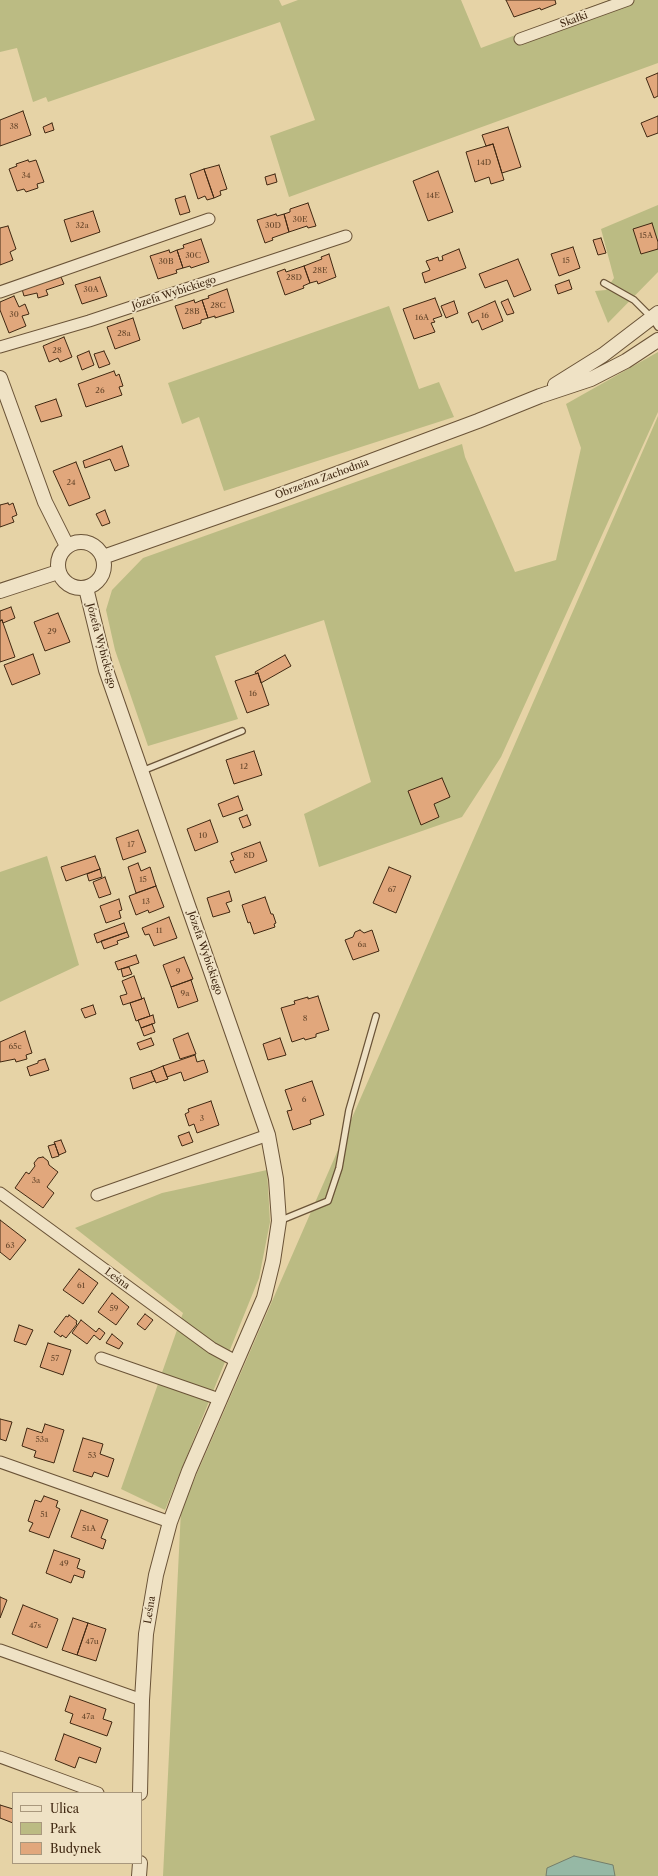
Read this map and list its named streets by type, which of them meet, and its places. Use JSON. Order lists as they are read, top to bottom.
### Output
{
  "streets": {
    "street": [
      "Skałki",
      "Józefa Wybickiego",
      "Obrzeżna Zachodnia",
      "Leśna"
    ]
  },
  "crossings": [
    ["Józefa Wybickiego", "Obrzeżna Zachodnia"],
    ["Józefa Wybickiego", "Leśna"]
  ],
  "house_numbers": [
    "38",
    "14D",
    "34",
    "14E",
    "30E",
    "32a",
    "30D",
    "15A",
    "30C",
    "15",
    "30B",
    "28E",
    "28D",
    "30A",
    "28C",
    "28B",
    "30",
    "16",
    "16A",
    "28a",
    "28",
    "26",
    "24",
    "29",
    "16",
    "12",
    "10",
    "17",
    "8D",
    "15",
    "67",
    "13",
    "11",
    "6a",
    "9",
    "9a",
    "8",
    "65c",
    "6",
    "3",
    "3a",
    "63",
    "61",
    "59",
    "57",
    "53a",
    "53",
    "51",
    "51A",
    "49",
    "47s",
    "47u",
    "47a"
  ],
  "legend": ["Ulica", "Park", "Budynek"]
}
